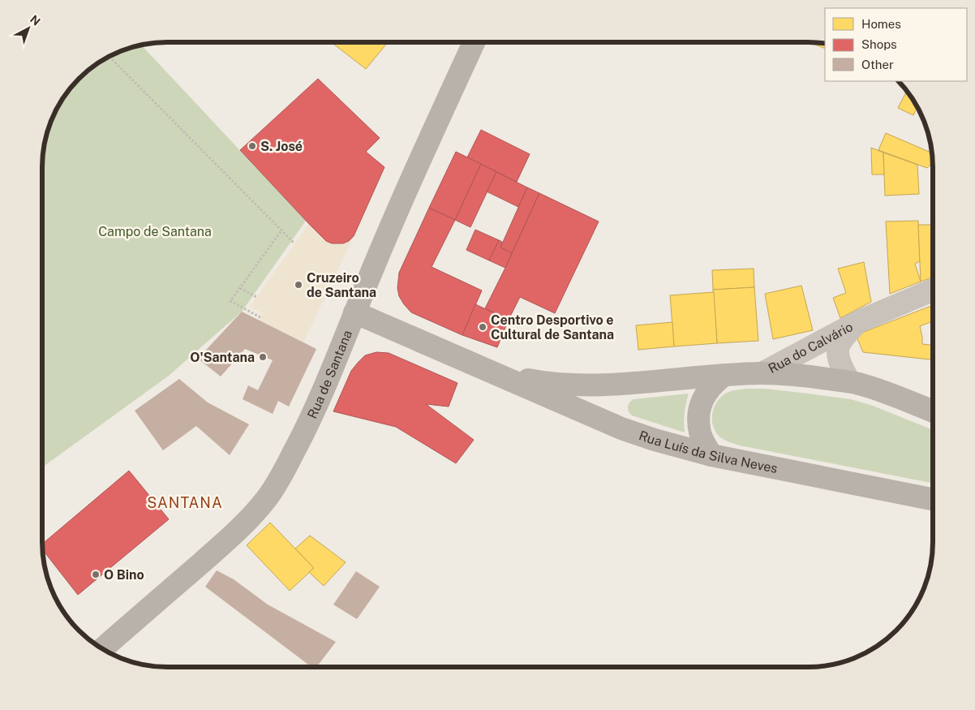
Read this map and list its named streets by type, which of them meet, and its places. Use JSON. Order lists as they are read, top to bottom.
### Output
{
  "streets": {
    "main road": ["Rua de Santana", "Rua Luís da Silva Neves"],
    "street": ["Rua do Calvário"]
  },
  "crossings": [
    ["Rua do Calvário", "Rua Luís da Silva Neves"],
    ["Rua de Santana", "Rua Luís da Silva Neves"]
  ],
  "districts": ["SANTANA"],
  "parks": ["Campo de Santana"],
  "places": [
    "S. José",
    "Cruzeiro de Santana",
    "Centro Desportivo e Cultural de Santana",
    "O'Santana",
    "O Bino"
  ],
  "legend": ["Homes", "Shops", "Other"],
  "north": "top right"
}
